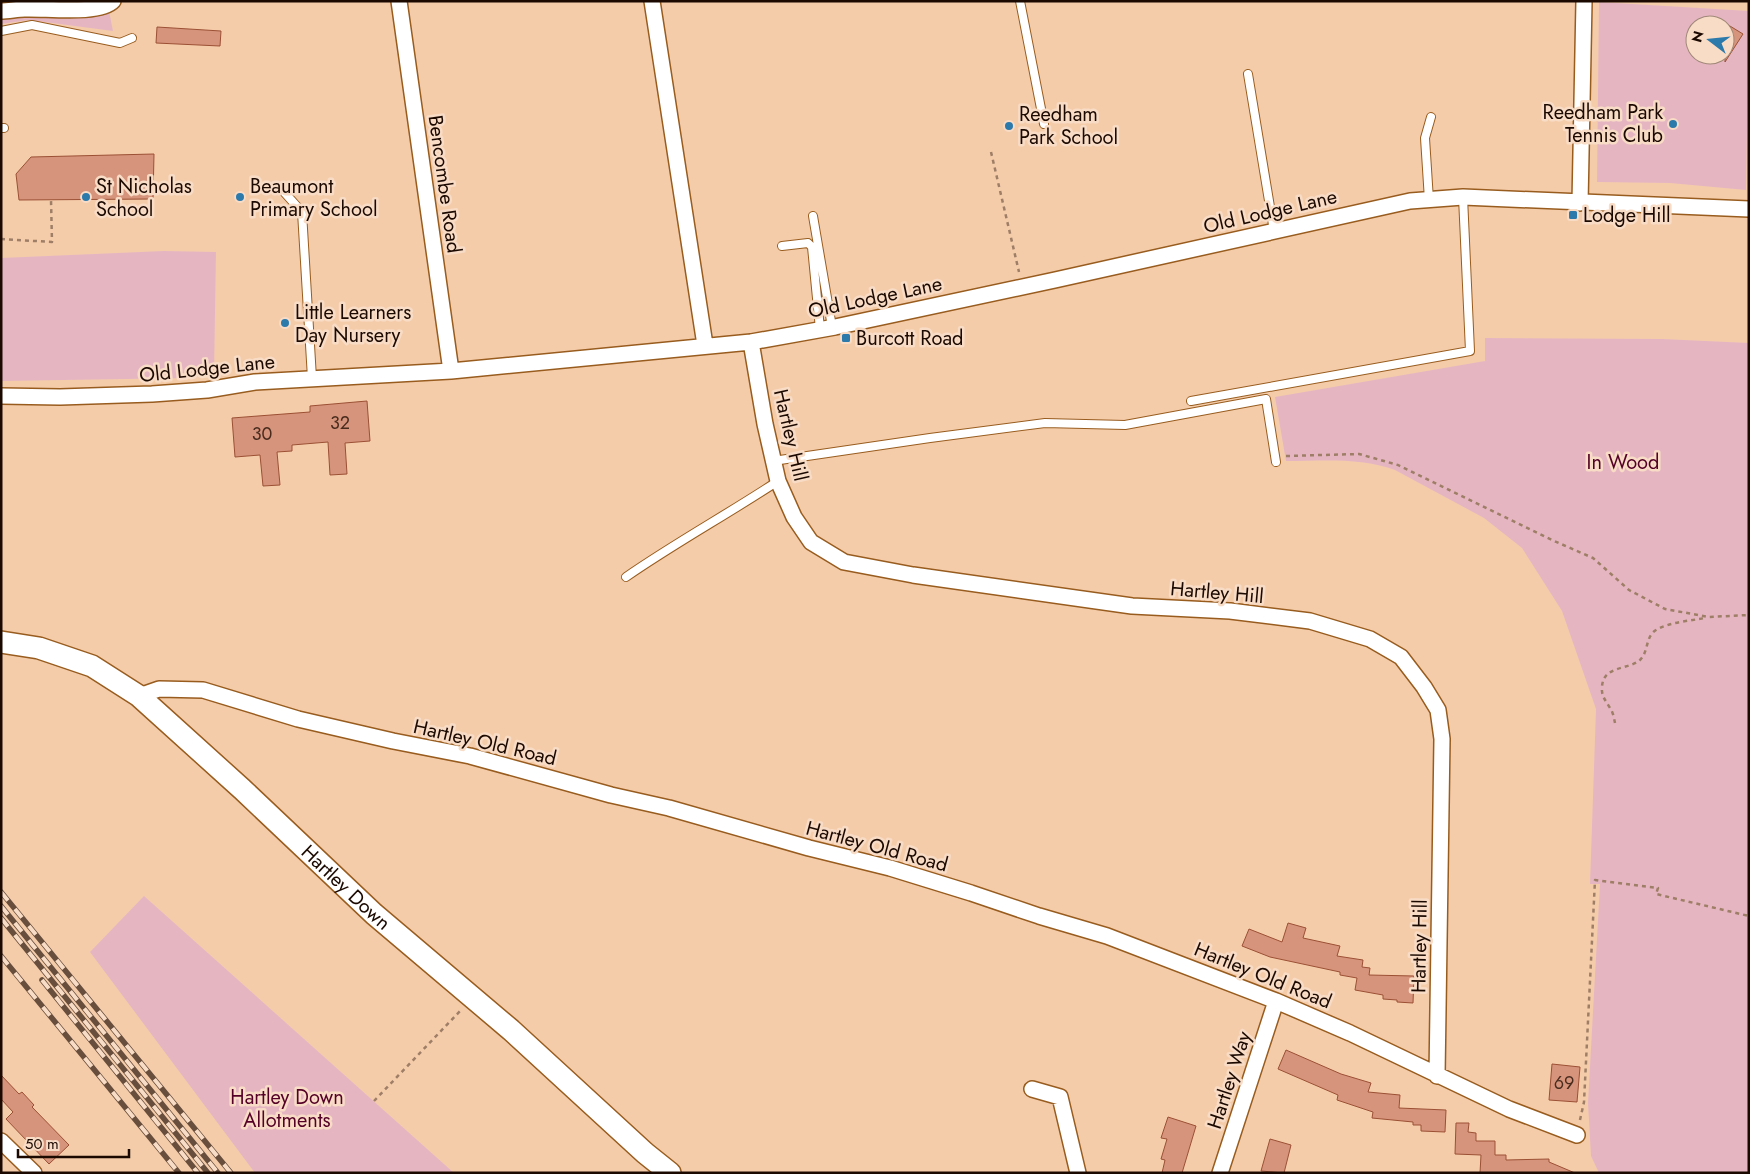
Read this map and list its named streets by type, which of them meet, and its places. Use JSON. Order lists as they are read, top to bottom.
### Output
{
  "streets": {
    "street": [
      "Bencombe Road",
      "Old Lodge Lane",
      "Hartley Hill",
      "Hartley Old Road",
      "Hartley Down",
      "Hartley Way"
    ]
  },
  "crossings": [
    ["Bencombe Road", "Old Lodge Lane"],
    ["Old Lodge Lane", "Hartley Hill"],
    ["Hartley Hill", "Hartley Old Road"],
    ["Hartley Old Road", "Hartley Down"],
    ["Hartley Old Road", "Hartley Way"]
  ],
  "parks": ["In Wood", "Hartley Down Allotments"],
  "places": {
    "other": [
      "Reedham Park Tennis Club",
      "Reedham Park School",
      "St Nicholas School",
      "Beaumont Primary School",
      "Little Learners Day Nursery"
    ],
    "transit": ["Lodge Hill", "Burcott Road"]
  },
  "house_numbers": ["32", "30", "69"],
  "scale_bar": "50 m",
  "north": "left"
}
